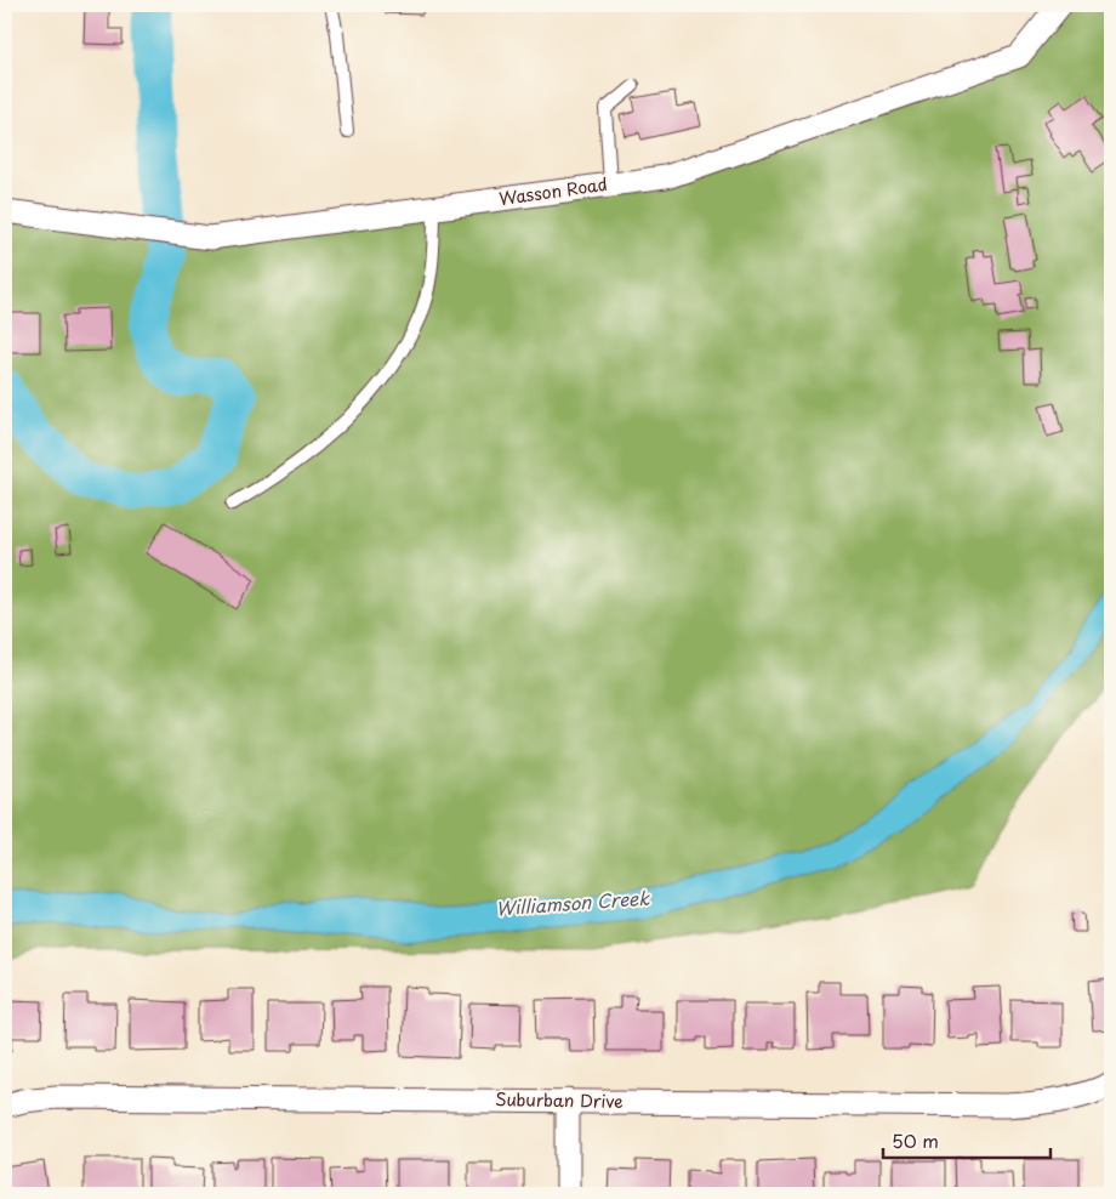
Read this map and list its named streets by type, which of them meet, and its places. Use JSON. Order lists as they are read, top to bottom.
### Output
{
  "streets": {
    "street": ["Wasson Road", "Suburban Drive"]
  },
  "water": ["Williamson Creek"],
  "scale_bar": "50 m"
}
